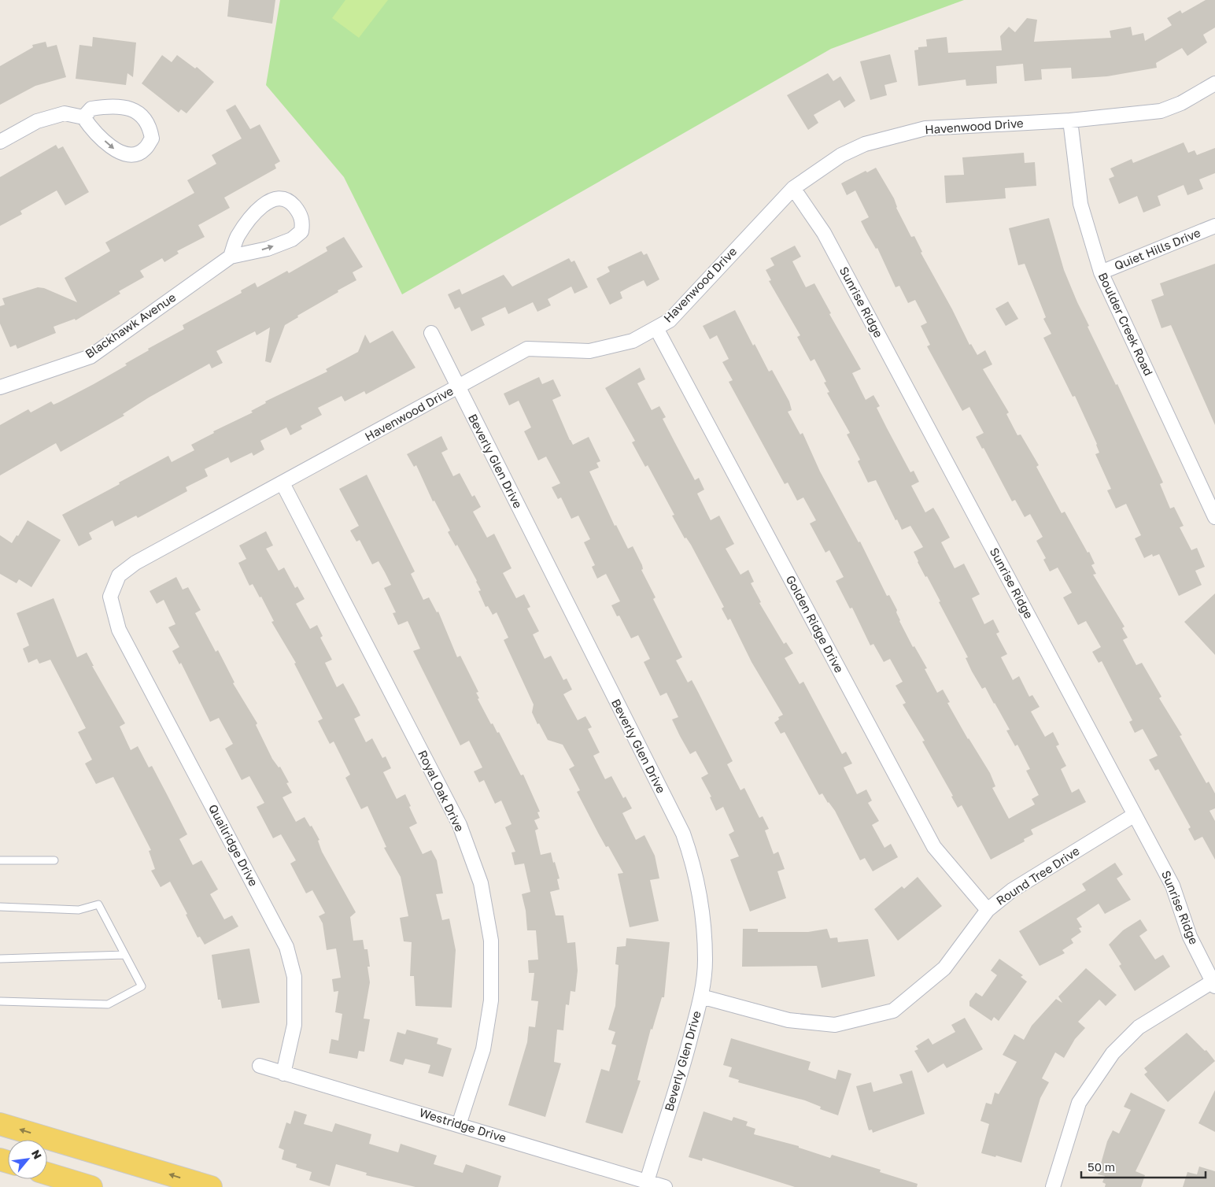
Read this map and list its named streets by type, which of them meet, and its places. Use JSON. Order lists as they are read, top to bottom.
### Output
{
  "streets": {
    "street": [
      "Havenwood Drive",
      "Quiet Hills Drive",
      "Sunrise Ridge",
      "Boulder Creek Road",
      "Blackhawk Avenue",
      "Beverly Glen Drive",
      "Golden Ridge Drive",
      "Royal Oak Drive",
      "Quailridge Drive",
      "Round Tree Drive",
      "Westridge Drive"
    ]
  },
  "crossings": [
    ["Havenwood Drive", "Sunrise Ridge"],
    ["Havenwood Drive", "Boulder Creek Road"],
    ["Havenwood Drive", "Beverly Glen Drive"],
    ["Havenwood Drive", "Golden Ridge Drive"],
    ["Havenwood Drive", "Royal Oak Drive"],
    ["Havenwood Drive", "Quailridge Drive"],
    ["Quiet Hills Drive", "Boulder Creek Road"],
    ["Sunrise Ridge", "Round Tree Drive"],
    ["Beverly Glen Drive", "Round Tree Drive"],
    ["Beverly Glen Drive", "Westridge Drive"],
    ["Golden Ridge Drive", "Round Tree Drive"],
    ["Royal Oak Drive", "Westridge Drive"],
    ["Quailridge Drive", "Westridge Drive"]
  ],
  "scale_bar": "50 m",
  "north": "top right"
}
